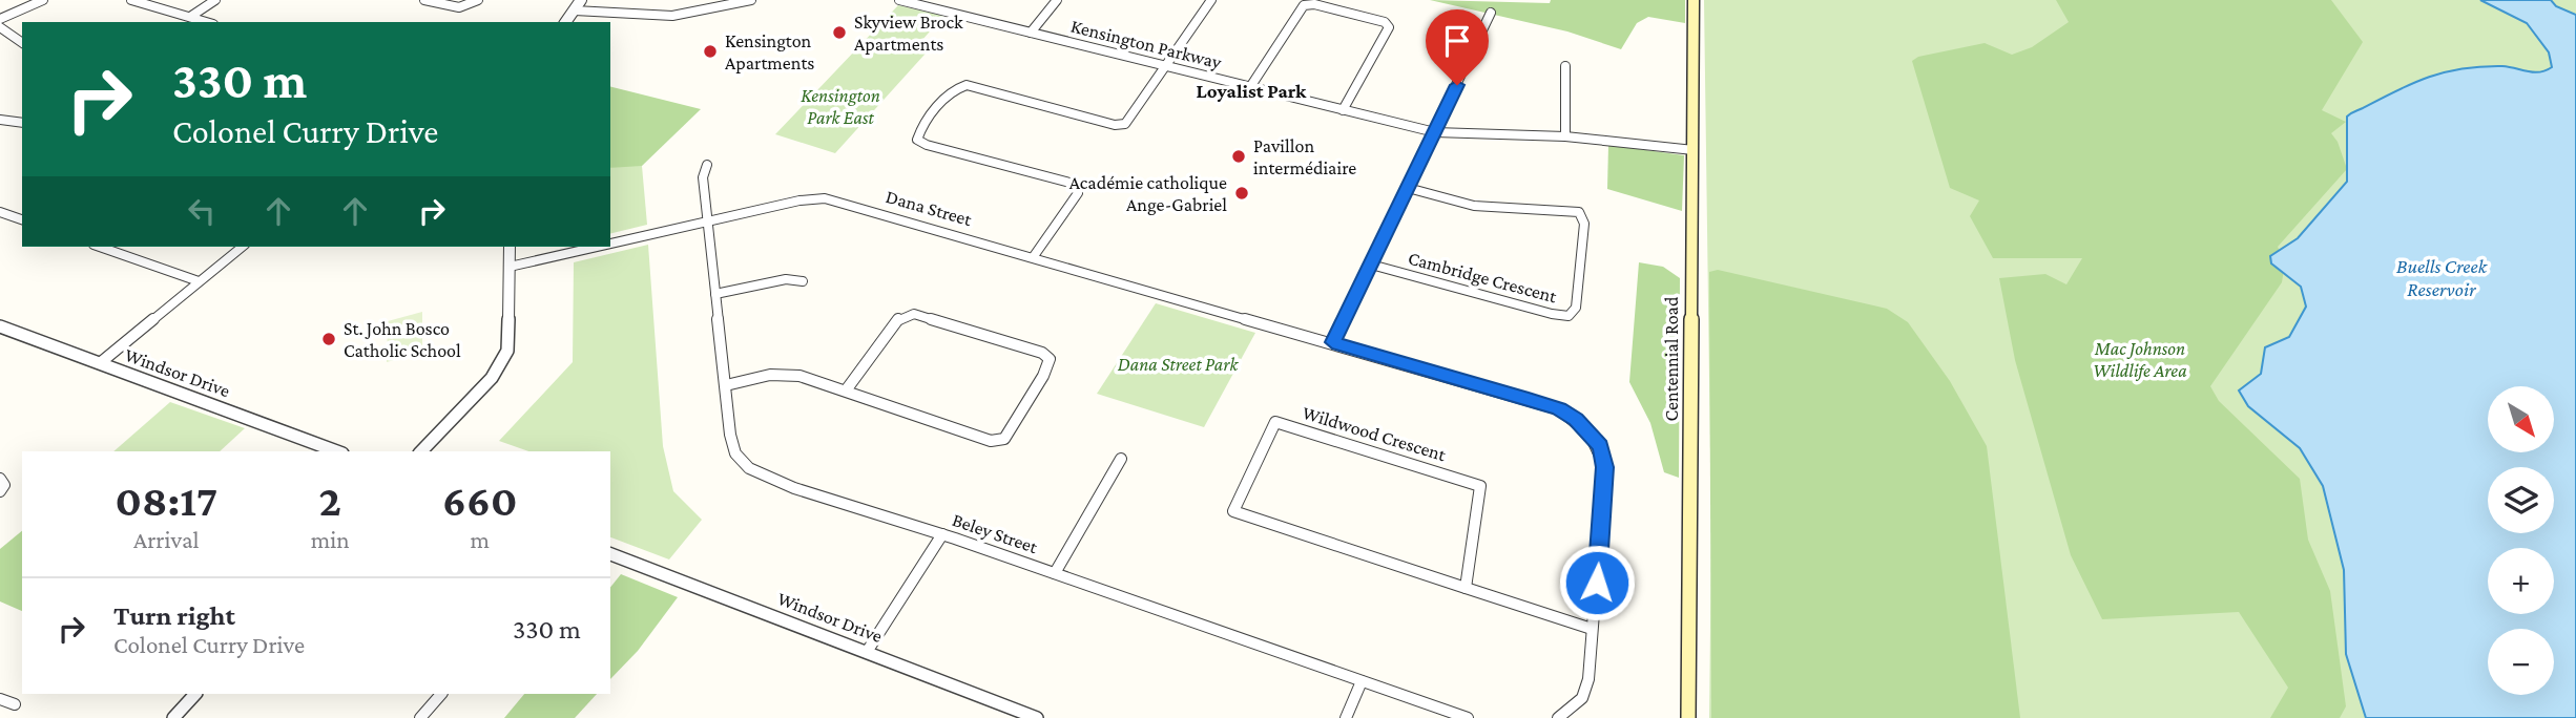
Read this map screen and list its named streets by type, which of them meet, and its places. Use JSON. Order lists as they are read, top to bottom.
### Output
{
  "streets": {
    "main road": ["Centennial Road"],
    "street": [
      "Kensington Parkway",
      "Dana Street",
      "Cambridge Crescent",
      "Windsor Drive",
      "Wildwood Crescent",
      "Beley Street"
    ]
  },
  "crossings": [
    ["Kensington Parkway", "Centennial Road"],
    ["Dana Street", "Beley Street"]
  ],
  "districts": ["Loyalist Park"],
  "water": ["Buells Creek Reservoir"],
  "parks": ["Kensington Park East", "Mac Johnson Wildlife Area", "Dana Street Park"],
  "places": [
    "Skyview Brock Apartments",
    "Kensington Apartments",
    "Pavillon intermédiaire",
    "Académie catholique Ange-Gabriel",
    "St. John Bosco Catholic School"
  ],
  "north": "bottom right",
  "page": {
    "turn": ["330 m", "Colonel Curry Drive"],
    "map_buttons": ["+", "−"],
    "eta": [
      "08:17",
      "Arrival",
      "2",
      "min",
      "660",
      "m"
    ],
    "list": [
      {
        "name": "Turn right",
        "note": "Colonel Curry Drive",
        "value": "330 m"
      }
    ]
  }
}
